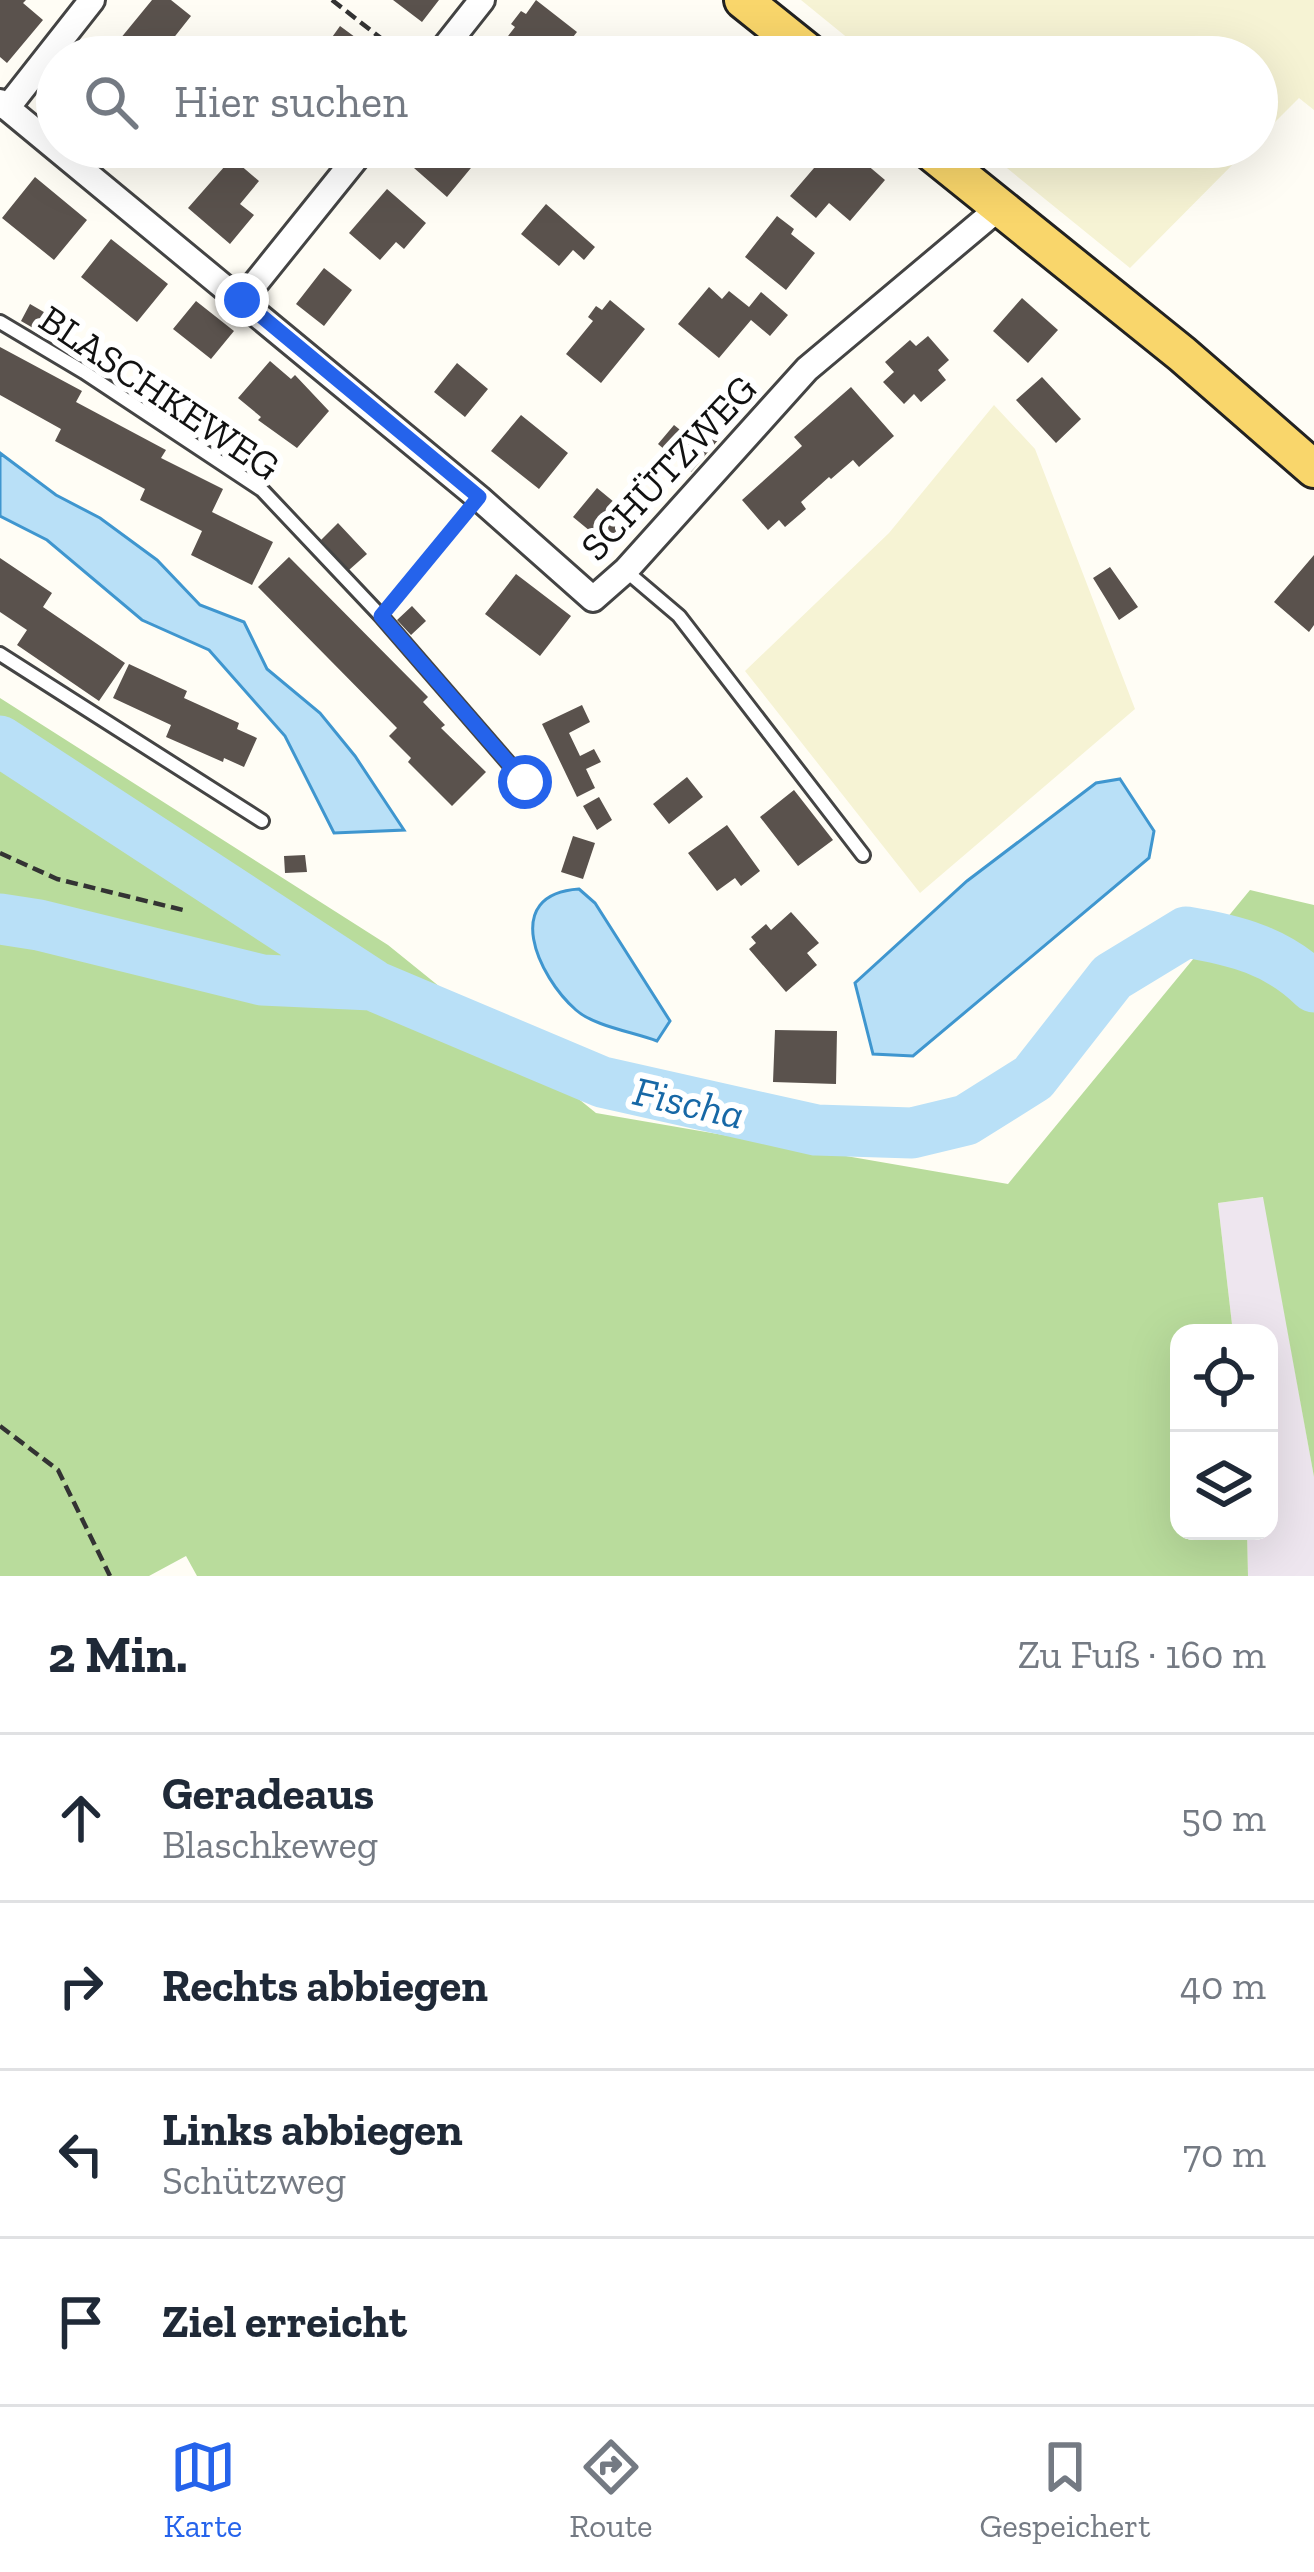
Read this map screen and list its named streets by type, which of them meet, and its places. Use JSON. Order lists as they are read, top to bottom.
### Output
{
  "streets": {
    "street": ["SCHÜTZWEG"],
    "lane": ["BLASCHKEWEG"]
  },
  "water": ["Fischa"],
  "page": {
    "search": "Hier suchen",
    "heading": ["2 Min.", "Zu Fuß · 160 m"],
    "list": [
      ["Geradeaus", "Blaschkeweg", "50 m"],
      ["Rechts abbiegen", "40 m"],
      ["Links abbiegen", "Schützweg", "70 m"],
      "Ziel erreicht"
    ],
    "nav": ["Karte", "Route", "Gespeichert"]
  }
}
